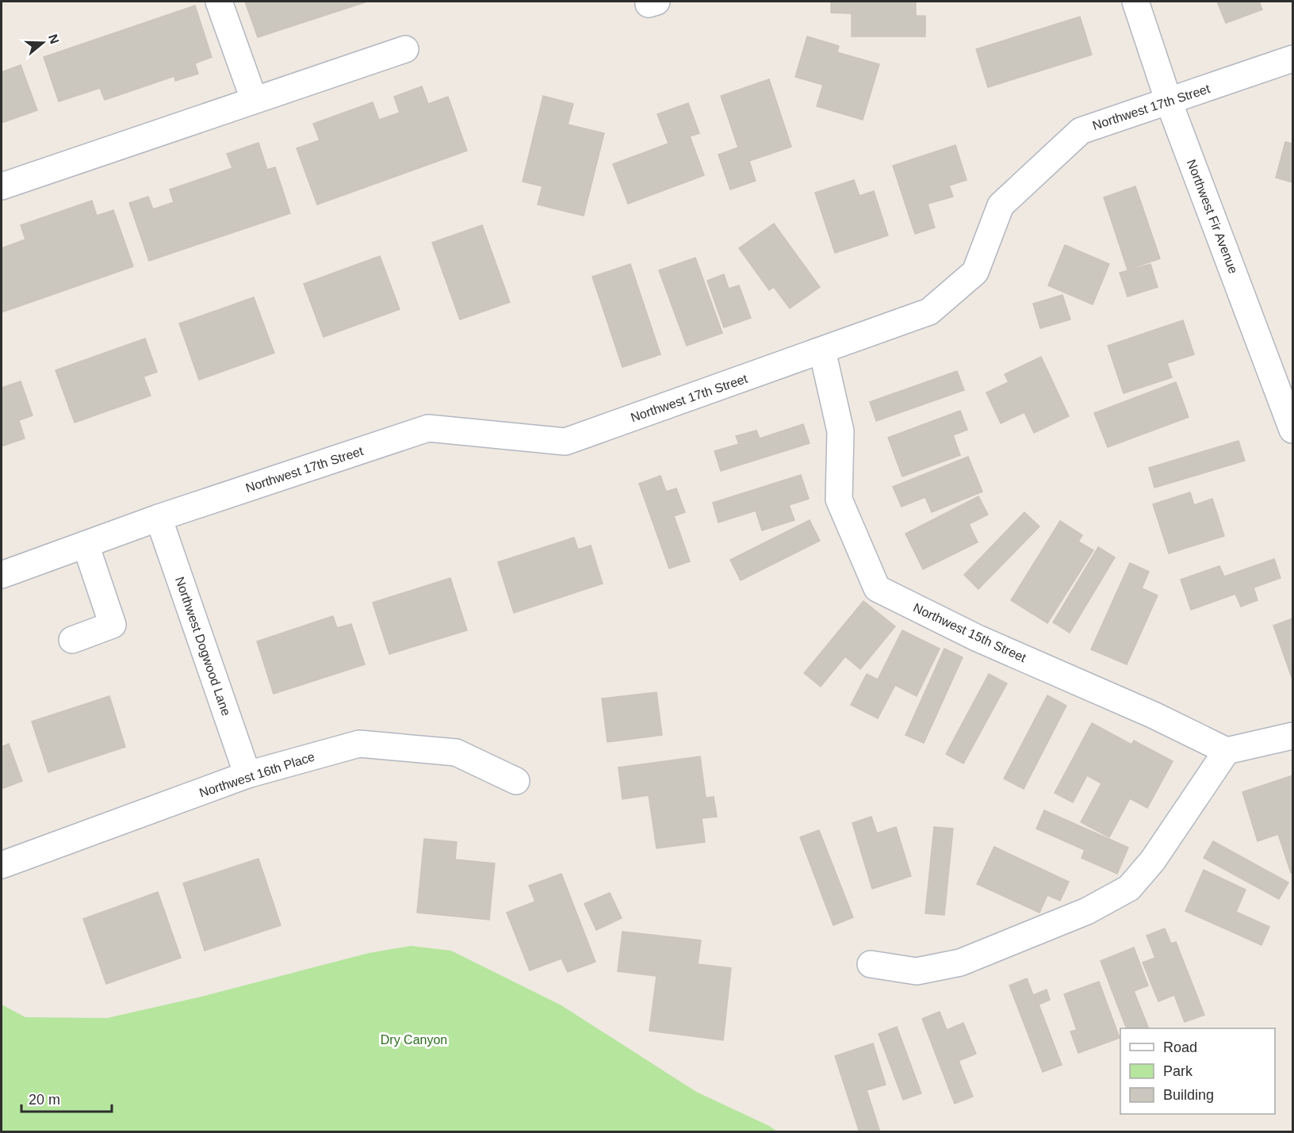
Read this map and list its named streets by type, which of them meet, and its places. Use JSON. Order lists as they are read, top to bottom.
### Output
{
  "streets": {
    "street": [
      "Northwest 17th Street",
      "Northwest Fir Avenue",
      "Northwest 15th Street",
      "Northwest Dogwood Lane",
      "Northwest 16th Place"
    ]
  },
  "crossings": [
    ["Northwest 17th Street", "Northwest Fir Avenue"],
    ["Northwest 17th Street", "Northwest 15th Street"],
    ["Northwest 17th Street", "Northwest Dogwood Lane"],
    ["Northwest Dogwood Lane", "Northwest 16th Place"]
  ],
  "parks": ["Dry Canyon"],
  "legend": ["Road", "Park", "Building"],
  "scale_bar": "20 m",
  "north": "right"
}
